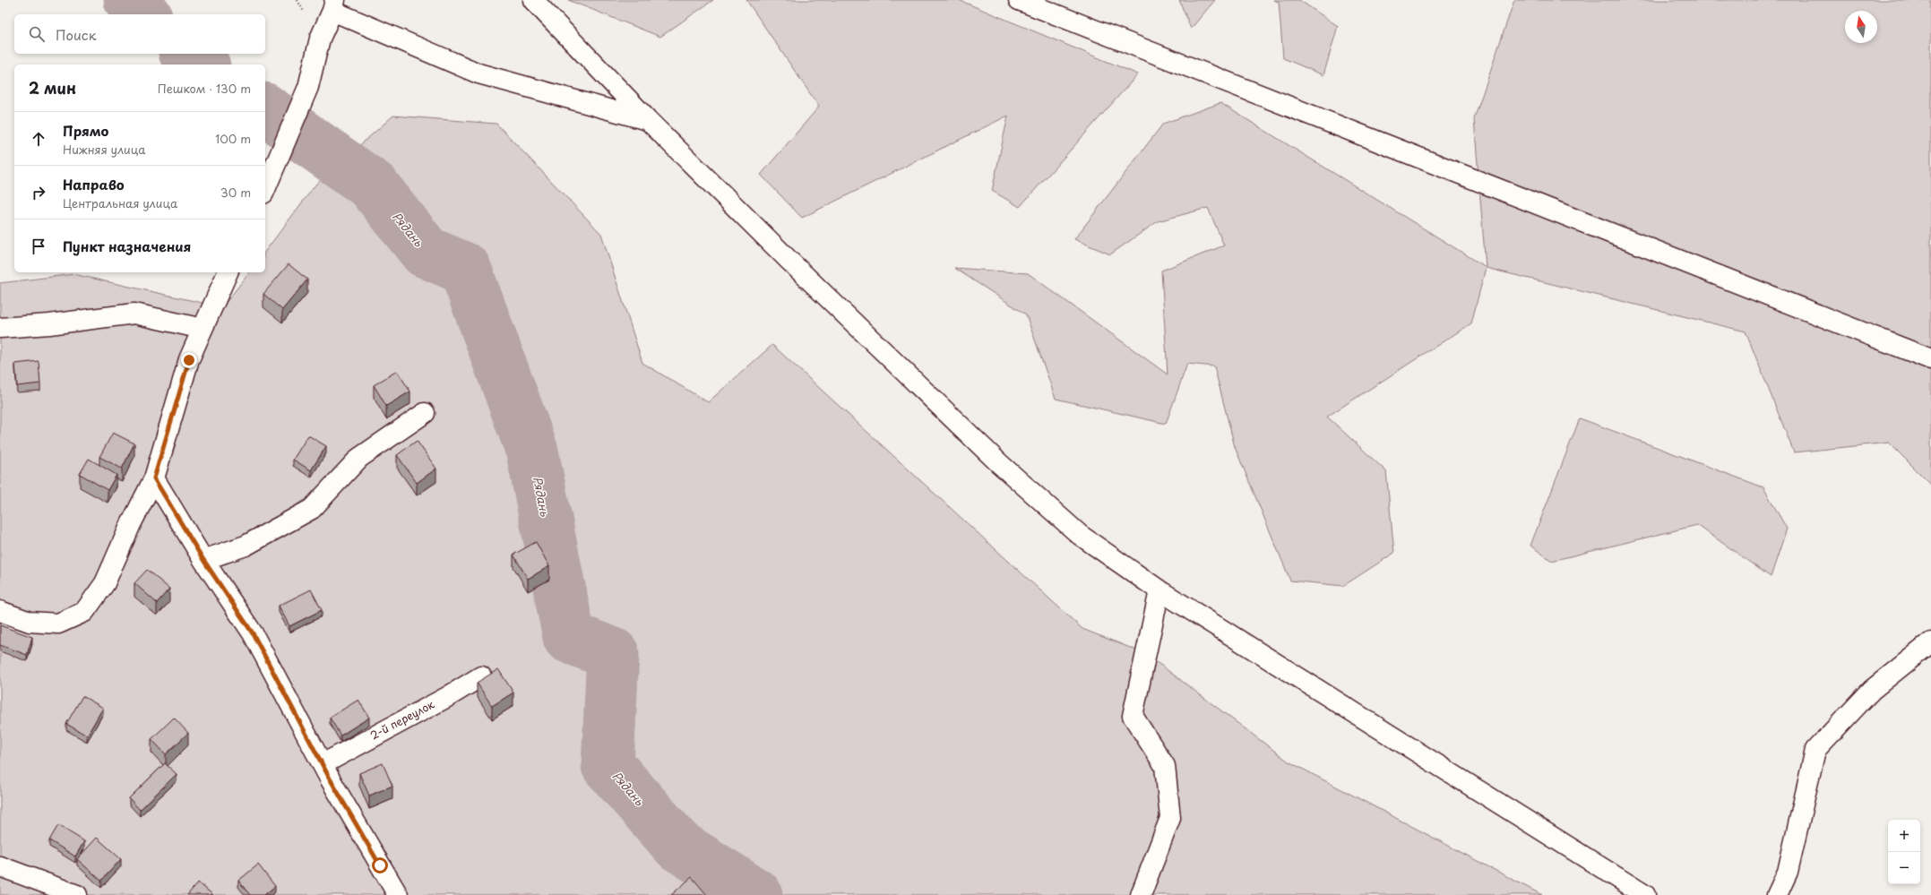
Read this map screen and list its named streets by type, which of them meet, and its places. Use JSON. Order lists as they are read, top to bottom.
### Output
{
  "streets": {
    "street": ["2-й переулок"]
  },
  "water": ["Рядань"],
  "north": "top",
  "page": {
    "search": "Поиск",
    "heading": ["2 мин", "Пешком · 130 m"],
    "list": [
      ["Прямо", "Нижняя улица", "100 m"],
      ["Направо", "Центральная улица", "30 m"],
      "Пункт назначения"
    ],
    "map_buttons": ["+", "−"]
  }
}
